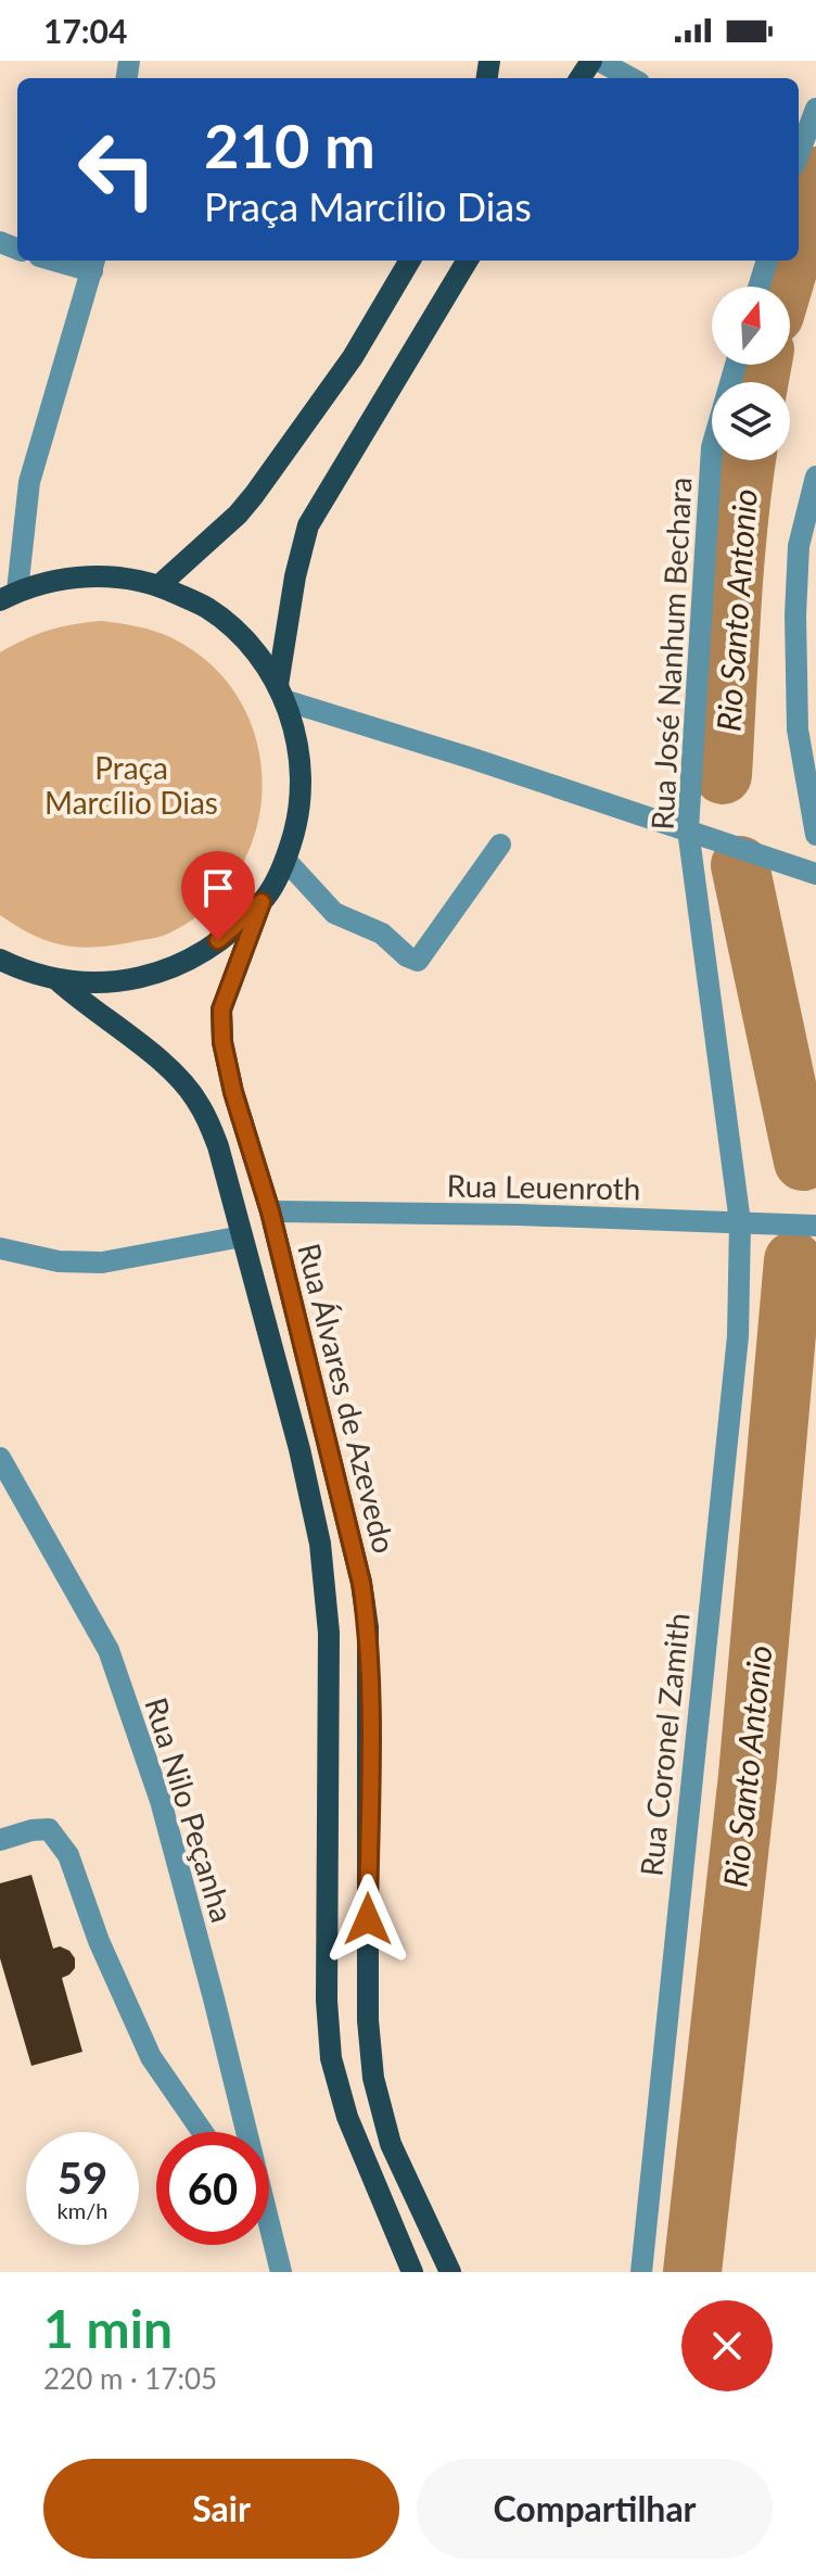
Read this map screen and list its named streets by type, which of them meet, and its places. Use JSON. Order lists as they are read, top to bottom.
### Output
{
  "streets": {
    "main road": ["Rua Álvares de Azevedo"],
    "street": [
      "Rua José Nanhum Bechara",
      "Rua Leuenroth",
      "Rua Coronel Zamith",
      "Rua Nilo Peçanha"
    ]
  },
  "crossings": [
    ["Rua José Nanhum Bechara", "Rua Leuenroth"],
    ["Rua José Nanhum Bechara", "Rua Coronel Zamith"],
    ["Rua Leuenroth", "Rua Álvares de Azevedo"],
    ["Rua Leuenroth", "Rua Coronel Zamith"]
  ],
  "water": ["Rio Santo Antonio"],
  "parks": ["Praça Marcílio Dias"],
  "north": "top",
  "page": {
    "status": "17:04",
    "turn": ["210 m", "Praça Marcílio Dias"],
    "speed": "59 km/h",
    "limit": "60",
    "heading": ["1 min", "220 m · 17:05"],
    "buttons": ["Sair", "Compartilhar"]
  }
}
